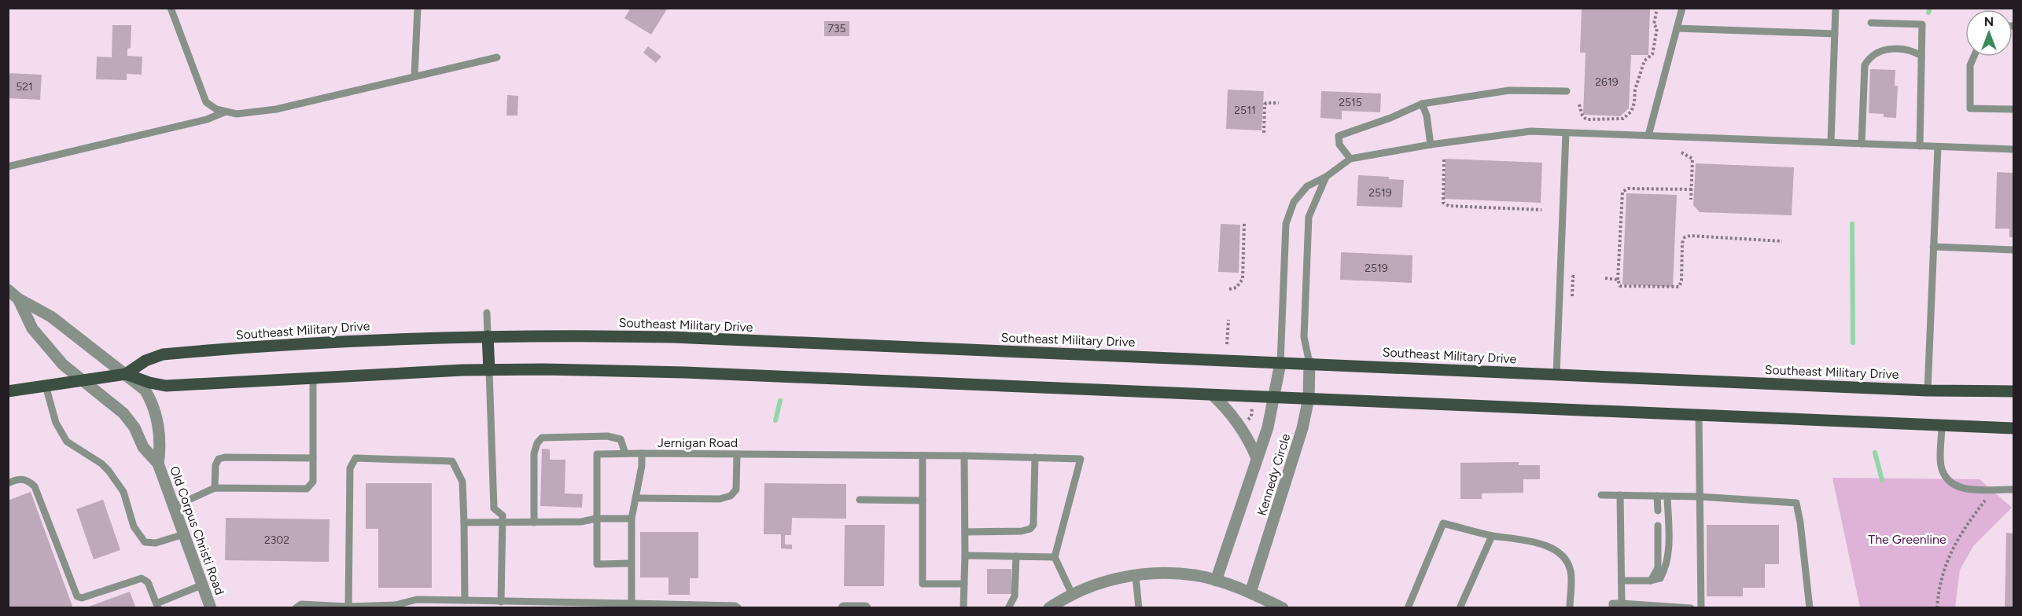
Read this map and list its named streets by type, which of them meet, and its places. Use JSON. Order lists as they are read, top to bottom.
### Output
{
  "streets": {
    "main road": ["Southeast Military Drive"],
    "street": ["Kennedy Circle", "Old Corpus Christi Road"],
    "lane": ["Jernigan Road"]
  },
  "crossings": [
    ["Southeast Military Drive", "Kennedy Circle"],
    ["Southeast Military Drive", "Old Corpus Christi Road"]
  ],
  "parks": ["The Greenline"],
  "house_numbers": [
    "735",
    "2619",
    "521",
    "2515",
    "2511",
    "2519",
    "2519",
    "2302"
  ],
  "north": "top"
}
